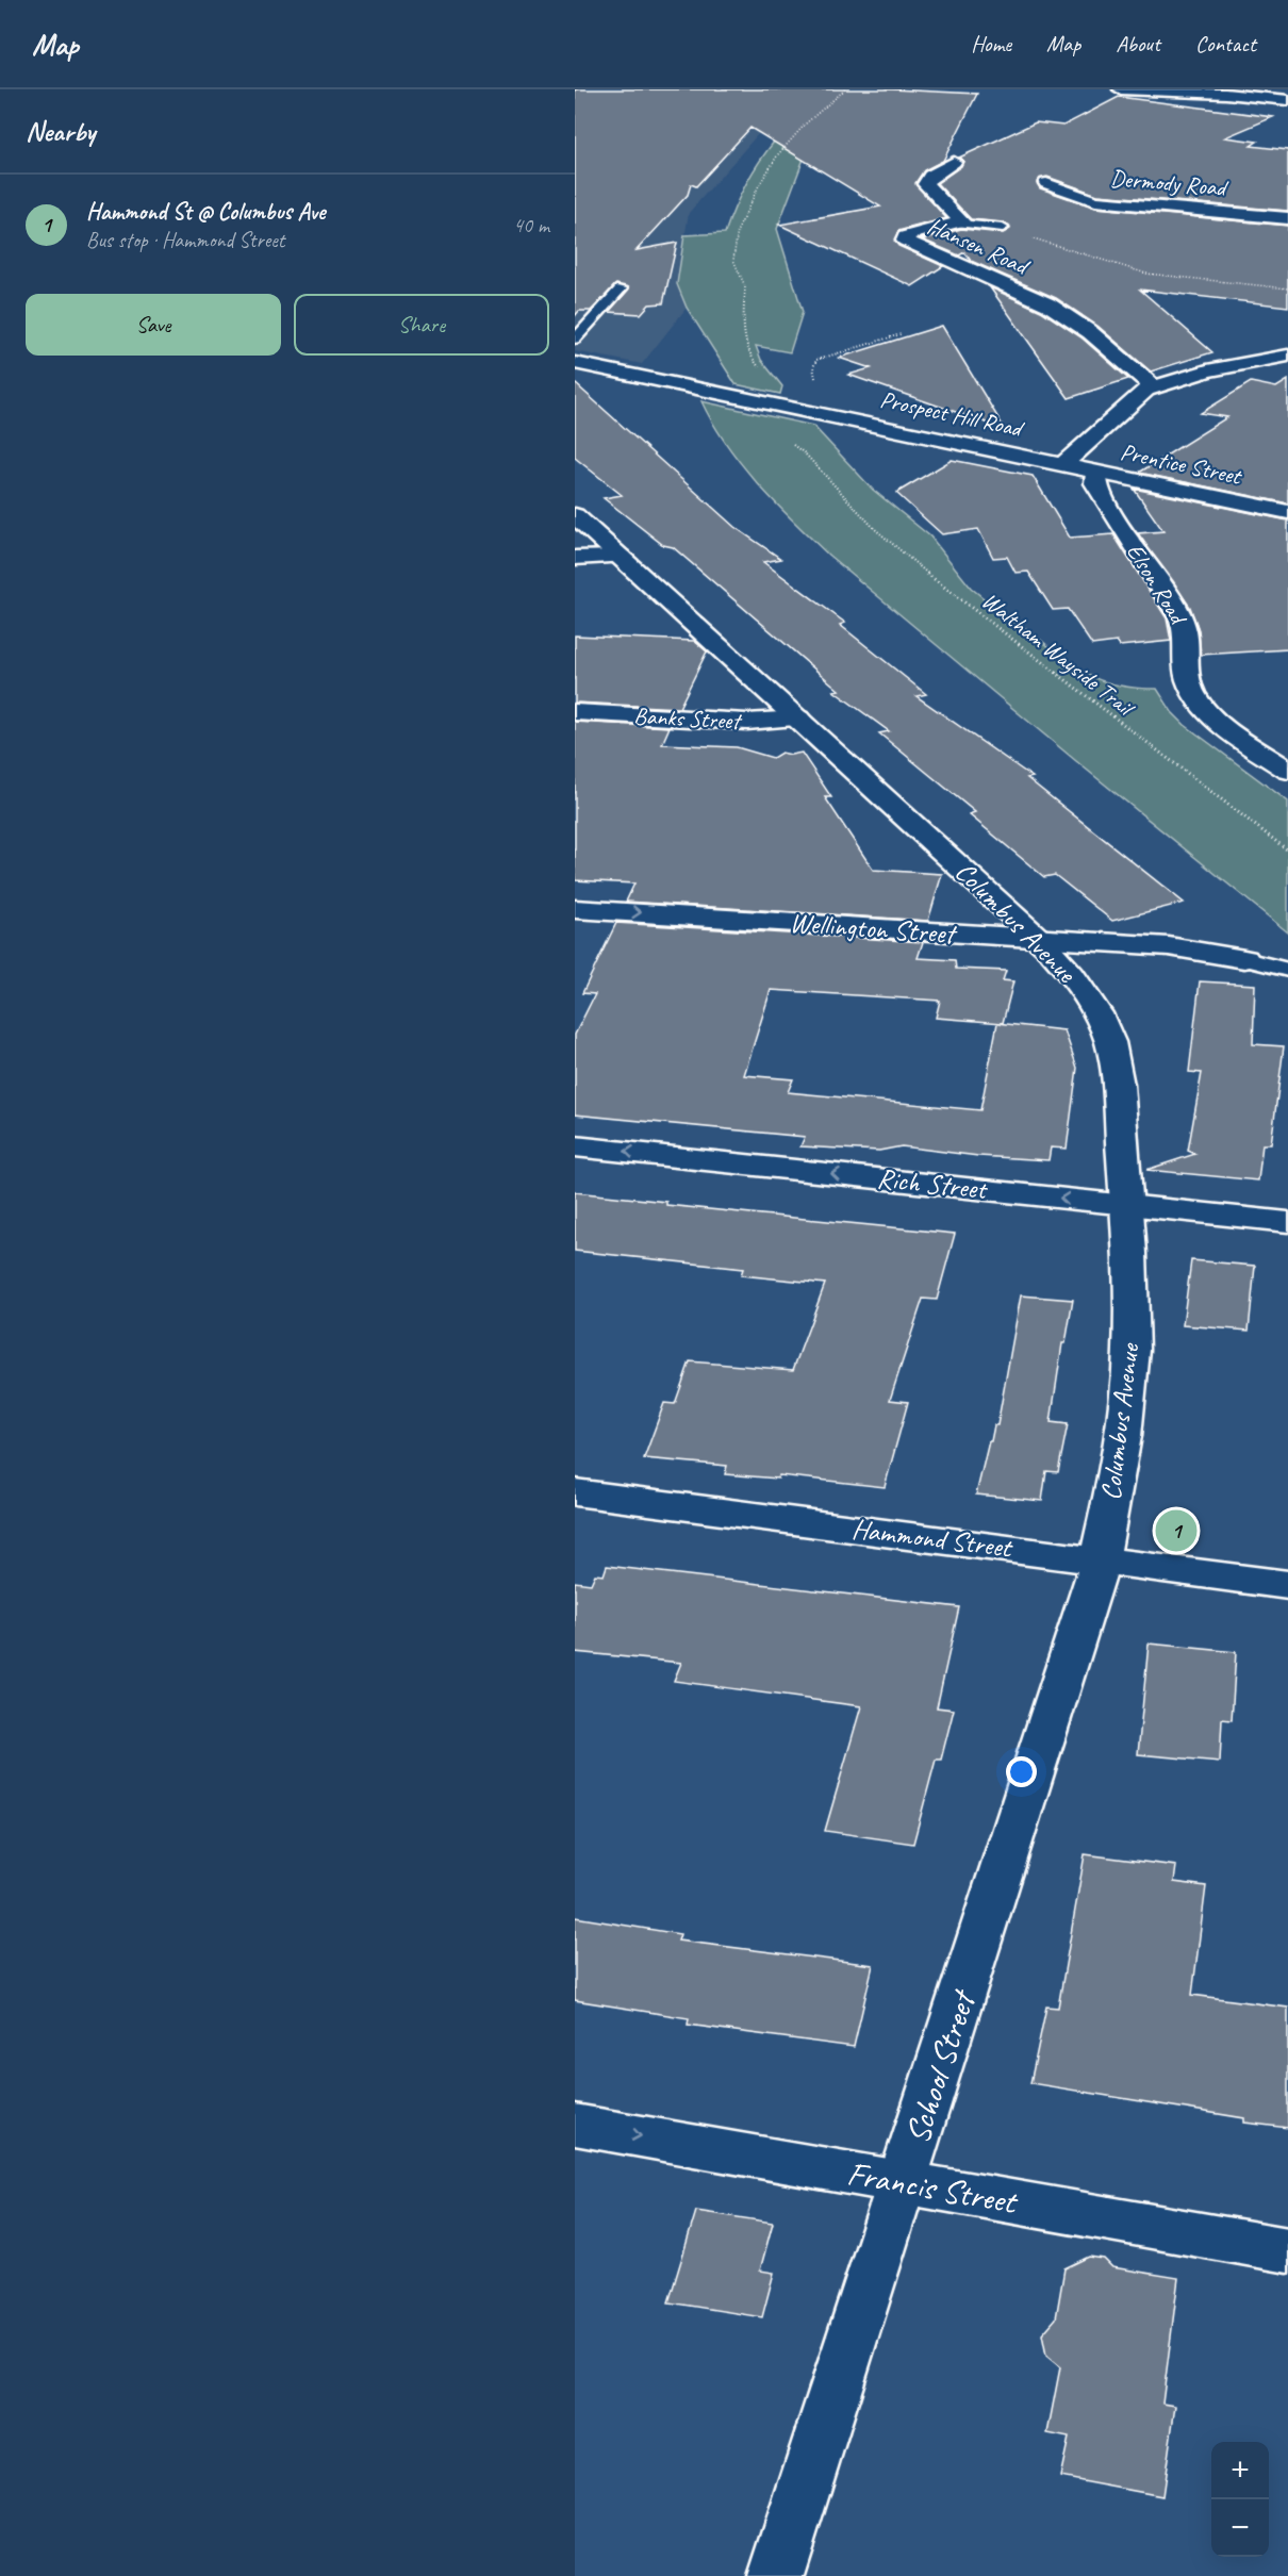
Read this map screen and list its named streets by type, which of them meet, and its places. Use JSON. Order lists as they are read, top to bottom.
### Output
{
  "streets": {
    "street": [
      "Dermody Road",
      "Hansen Road",
      "Prospect Hill Road",
      "Prentice Street",
      "Elson Road",
      "Banks Street",
      "Columbus Avenue",
      "Wellington Street",
      "Rich Street",
      "Hammond Street",
      "School Street",
      "Francis Street"
    ],
    "path": ["Waltham Wayside Trail"]
  },
  "crossings": [
    ["Prospect Hill Road", "Prentice Street"],
    ["Prentice Street", "Elson Road"],
    ["Banks Street", "Columbus Avenue"],
    ["Columbus Avenue", "Wellington Street"],
    ["Columbus Avenue", "Rich Street"],
    ["Columbus Avenue", "Hammond Street"],
    ["Columbus Avenue", "School Street"],
    ["Hammond Street", "School Street"],
    ["School Street", "Francis Street"]
  ],
  "one_way": ["Wellington Street", "Rich Street", "Francis Street"],
  "page": {
    "header": "Map",
    "nav": [
      "Home",
      "Map",
      "About",
      "Contact"
    ],
    "heading": "Nearby",
    "list": [
      {
        "mark": "1",
        "name": "Hammond St @ Columbus Ave",
        "note": "Bus stop · Hammond Street",
        "value": "40 m"
      }
    ],
    "buttons": ["Save", "Share"],
    "pins": "1",
    "map_buttons": ["+", "−"]
  }
}
